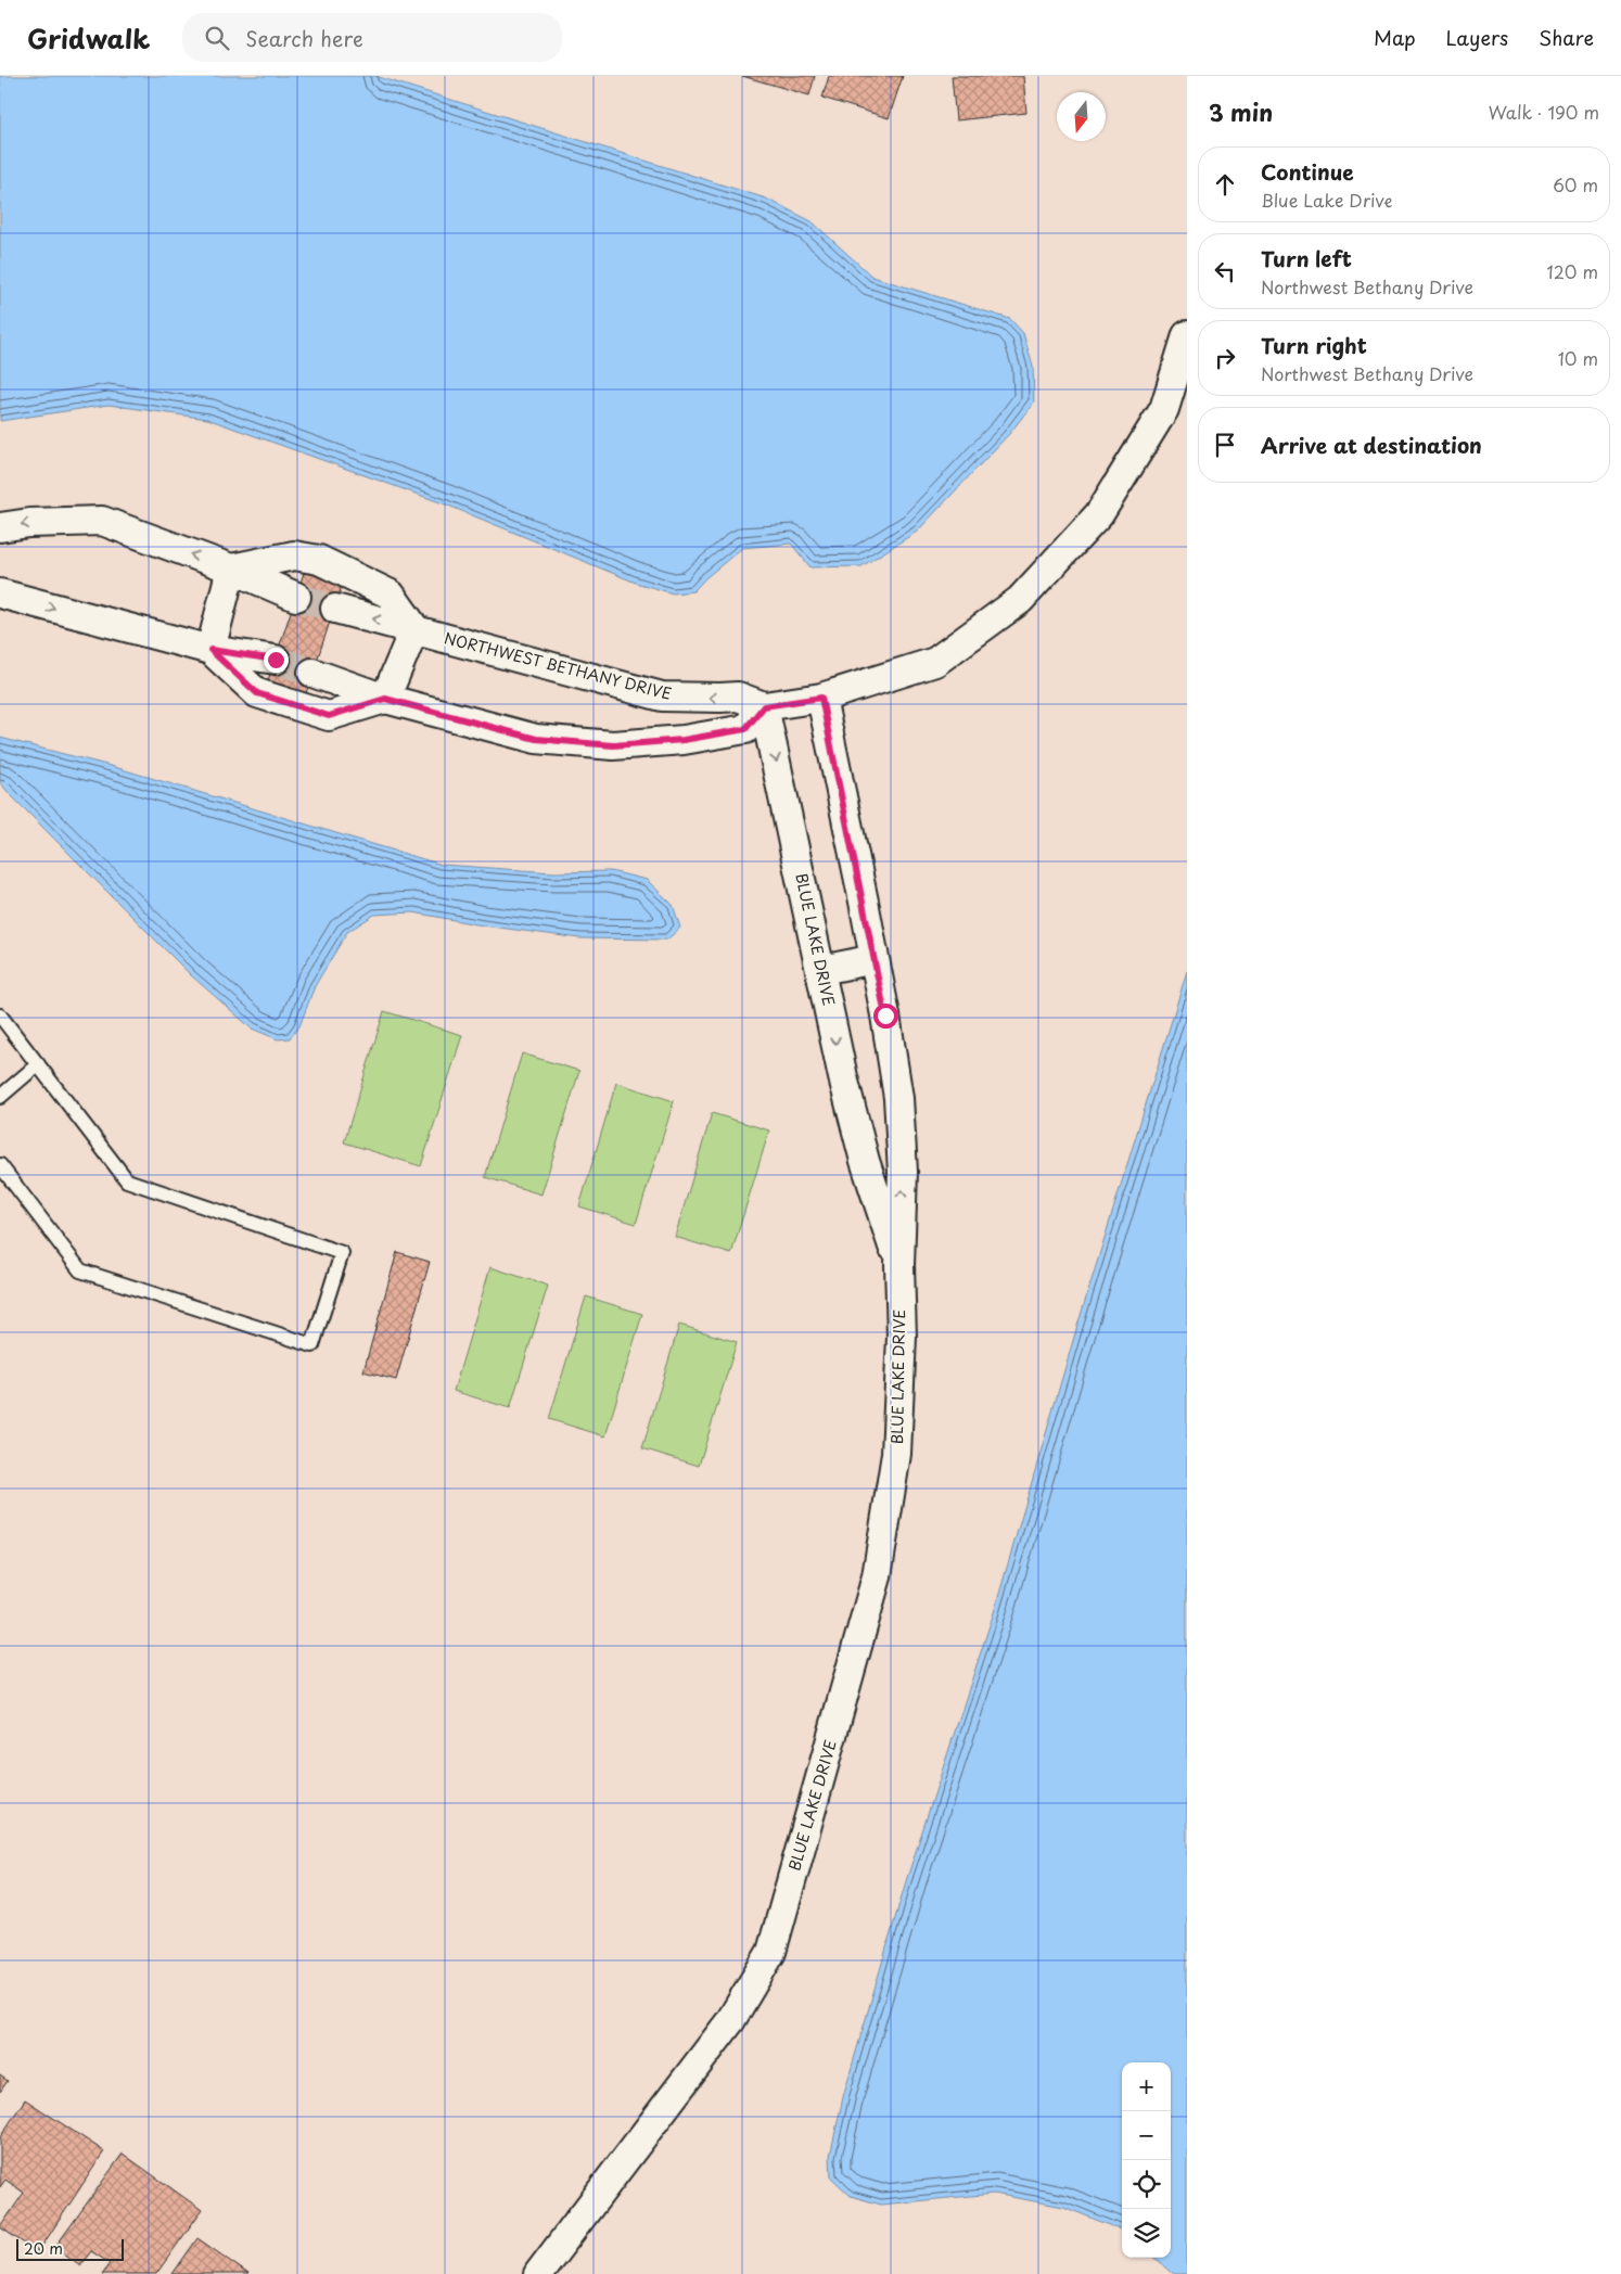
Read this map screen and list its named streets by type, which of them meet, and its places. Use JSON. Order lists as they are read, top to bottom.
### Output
{
  "streets": {
    "street": ["NORTHWEST BETHANY DRIVE", "BLUE LAKE DRIVE"]
  },
  "crossings": [
    ["NORTHWEST BETHANY DRIVE", "BLUE LAKE DRIVE"]
  ],
  "scale_bar": "20 m",
  "north": "bottom",
  "page": {
    "header": "Gridwalk",
    "search": "Search here",
    "nav": ["Map", "Layers", "Share"],
    "heading": ["3 min", "Walk · 190 m"],
    "list": [
      ["Continue", "Blue Lake Drive", "60 m"],
      ["Turn left", "Northwest Bethany Drive", "120 m"],
      ["Turn right", "Northwest Bethany Drive", "10 m"],
      "Arrive at destination"
    ],
    "map_buttons": ["+", "−"],
    "scale": "20 m"
  }
}
